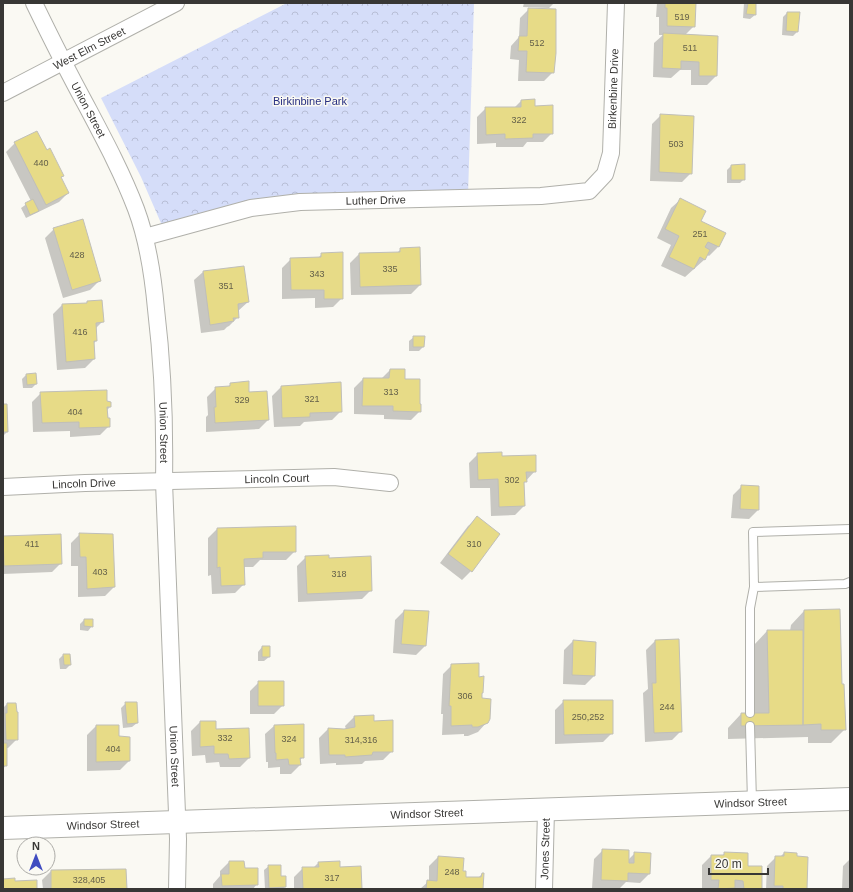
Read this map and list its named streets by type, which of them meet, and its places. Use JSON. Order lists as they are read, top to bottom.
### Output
{
  "streets": {
    "main road": ["Windsor Street"],
    "street": [
      "West Elm Street",
      "Birkenbine Drive",
      "Union Street",
      "Luther Drive",
      "Lincoln Court",
      "Lincoln Drive",
      "Jones Street"
    ]
  },
  "crossings": [
    ["West Elm Street", "Union Street"],
    ["Birkenbine Drive", "Luther Drive"],
    ["Union Street", "Luther Drive"],
    ["Union Street", "Lincoln Court"],
    ["Union Street", "Lincoln Drive"],
    ["Union Street", "Windsor Street"],
    ["Lincoln Court", "Lincoln Drive"],
    ["Windsor Street", "Jones Street"]
  ],
  "parks": ["Birkinbine Park"],
  "house_numbers": [
    "519",
    "512",
    "511",
    "322",
    "503",
    "440",
    "251",
    "428",
    "335",
    "343",
    "351",
    "416",
    "313",
    "321",
    "329",
    "404",
    "302",
    "411",
    "310",
    "403",
    "318",
    "306",
    "244",
    "250,252",
    "332",
    "324",
    "314,316",
    "404",
    "248",
    "317",
    "328,405"
  ],
  "scale_bar": "20 m",
  "north": "top"
}
